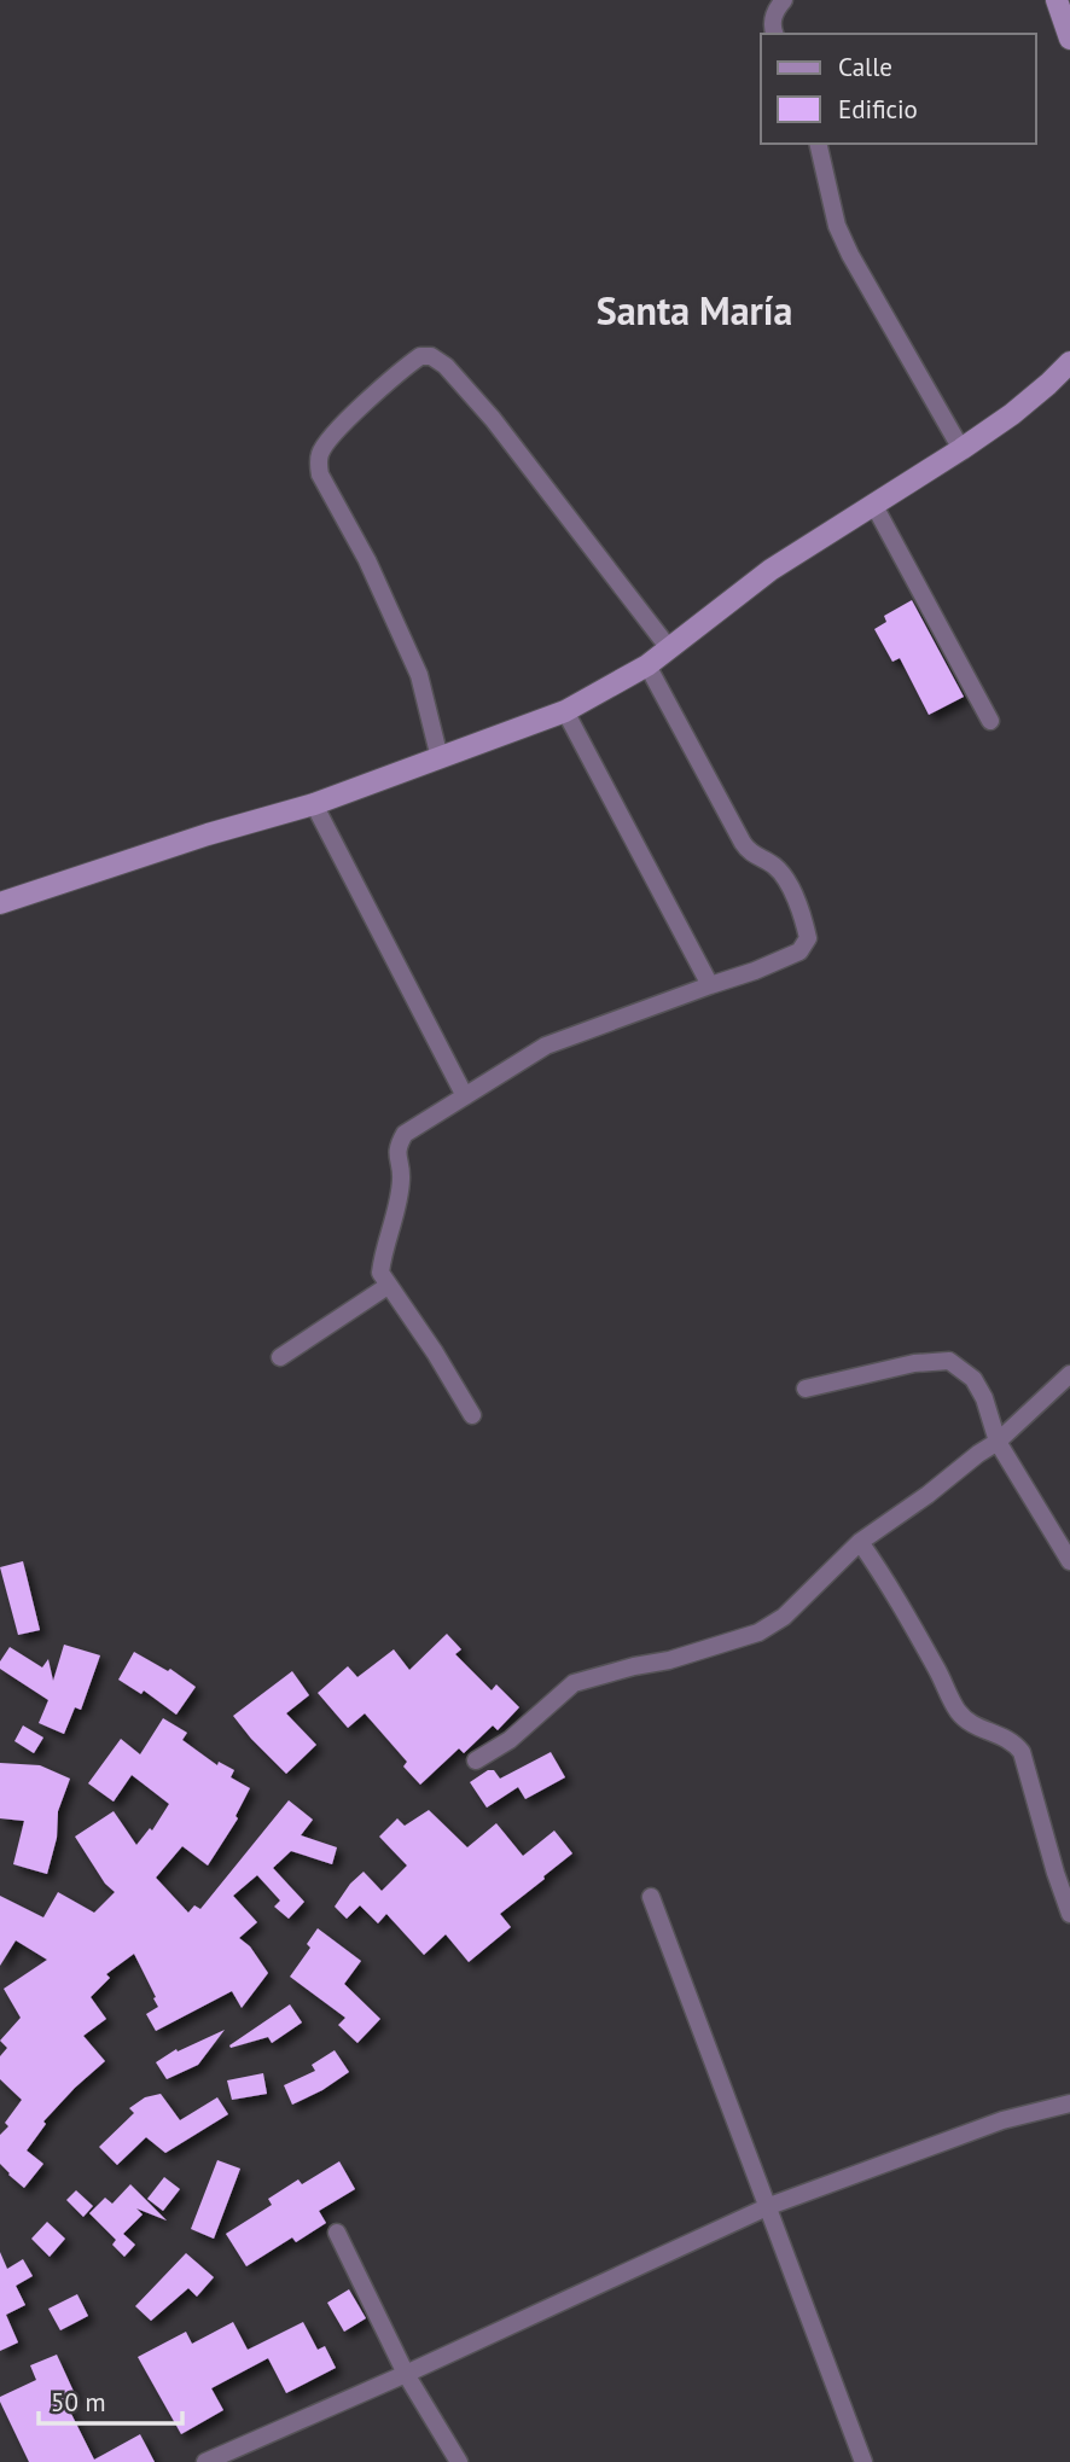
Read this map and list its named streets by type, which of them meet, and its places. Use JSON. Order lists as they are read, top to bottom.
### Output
{
  "districts": ["Santa María"],
  "legend": ["Calle", "Edificio"],
  "scale_bar": "50 m"
}
